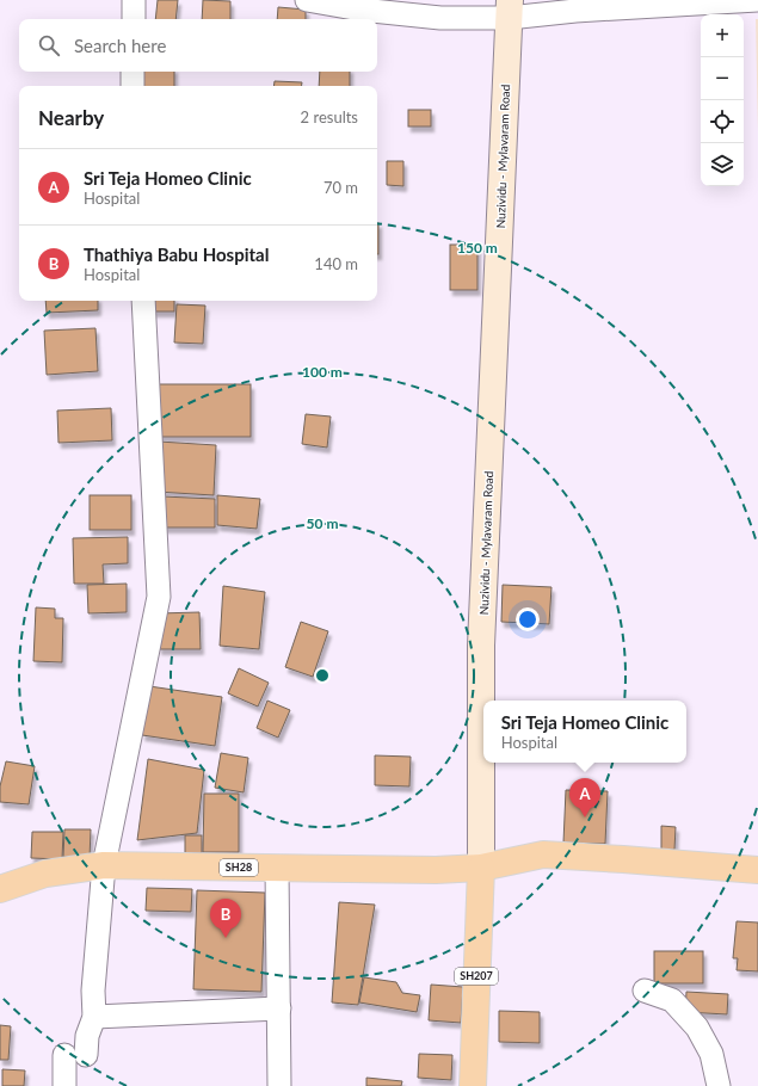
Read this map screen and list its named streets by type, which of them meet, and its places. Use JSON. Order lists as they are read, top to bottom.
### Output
{
  "streets": {
    "main road": ["Nuzividu - Mylavaram Road", "SH28", "SH207"]
  },
  "crossings": [
    ["Nuzividu - Mylavaram Road", "SH28"]
  ],
  "page": {
    "map_buttons": ["+", "−"],
    "search": "Search here",
    "heading": ["Nearby", "2 results"],
    "list": [
      {
        "mark": "A",
        "name": "Sri Teja Homeo Clinic",
        "note": "Hospital",
        "value": "70 m"
      },
      {
        "mark": "B",
        "name": "Thathiya Babu Hospital",
        "note": "Hospital",
        "value": "140 m"
      }
    ],
    "popup": ["Sri Teja Homeo Clinic", "Hospital"],
    "pins": ["A", "B"]
  },
  "rings": ["150 m", "100 m", "50 m"]
}
